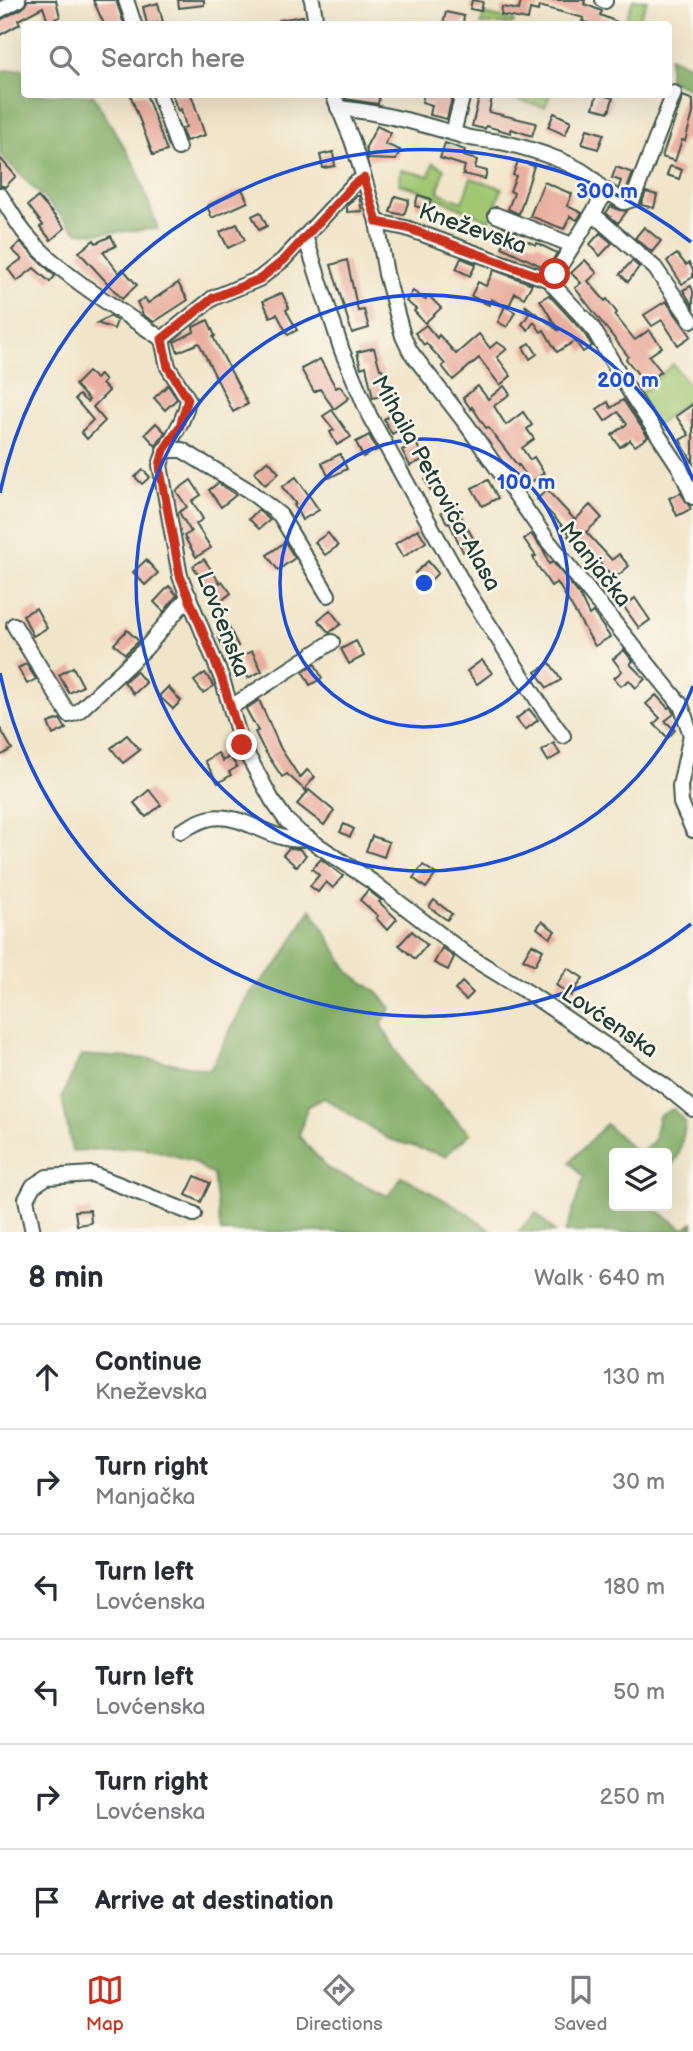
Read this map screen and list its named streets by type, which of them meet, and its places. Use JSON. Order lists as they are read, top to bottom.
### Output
{
  "streets": {
    "street": [
      "Kneževska",
      "Mihaila Petrovića-Alasa",
      "Manjačka",
      "Lovćenska"
    ]
  },
  "crossings": [
    ["Kneževska", "Manjačka"]
  ],
  "page": {
    "search": "Search here",
    "heading": ["8 min", "Walk · 640 m"],
    "list": [
      ["Continue", "Kneževska", "130 m"],
      ["Turn right", "Manjačka", "30 m"],
      ["Turn left", "Lovćenska", "180 m"],
      ["Turn left", "Lovćenska", "50 m"],
      ["Turn right", "Lovćenska", "250 m"],
      "Arrive at destination"
    ],
    "nav": ["Map", "Directions", "Saved"]
  },
  "rings": ["300 m", "200 m", "100 m"]
}
